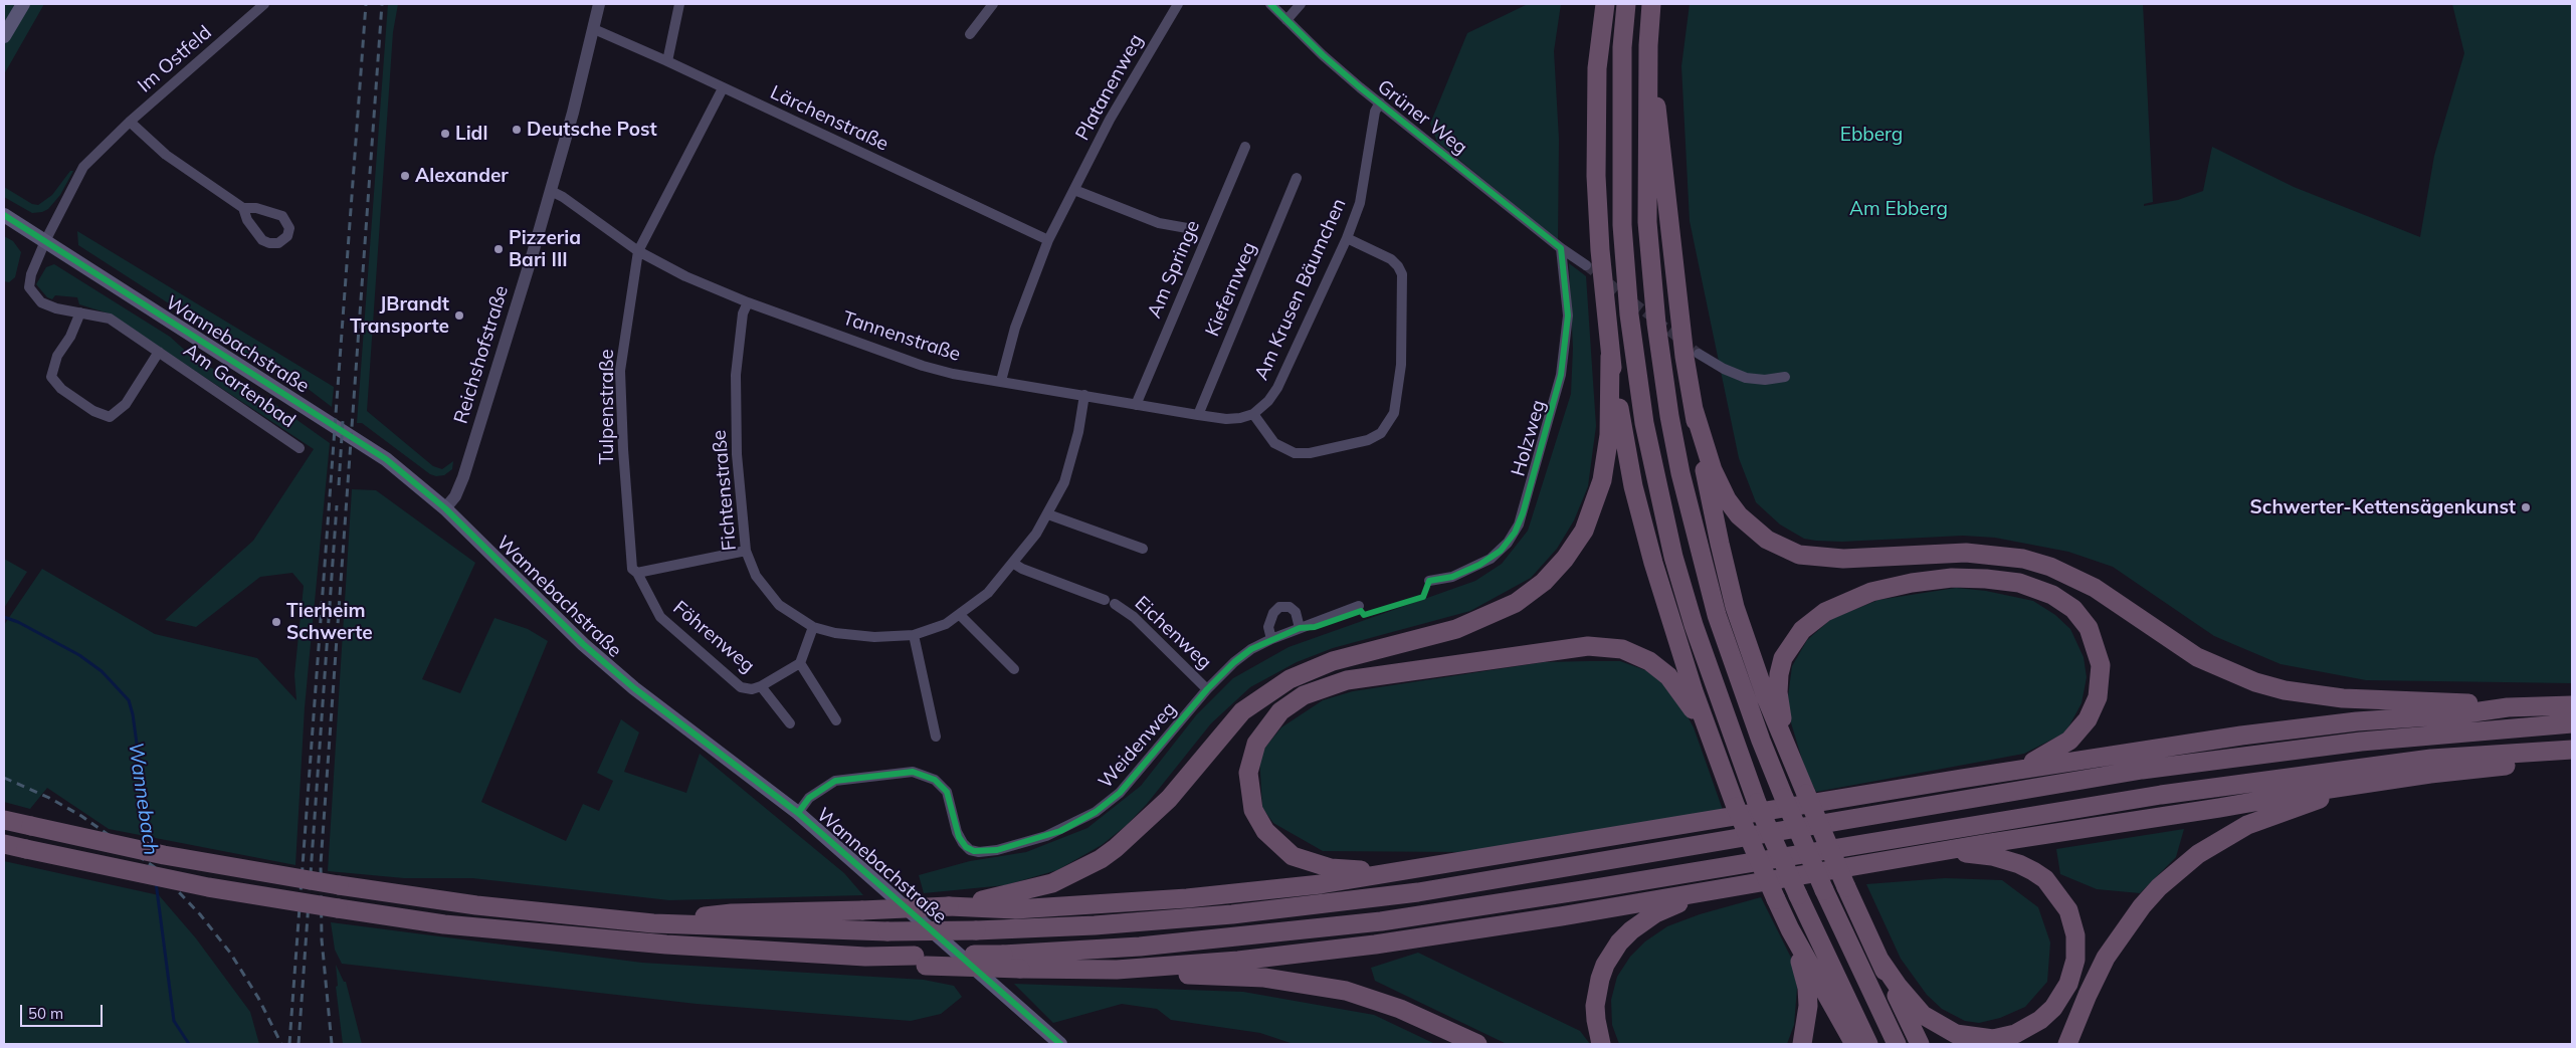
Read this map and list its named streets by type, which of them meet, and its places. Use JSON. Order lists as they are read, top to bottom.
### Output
{
  "streets": {
    "main road": ["Wannebachstraße"],
    "street": [
      "Im Ostfeld",
      "Platanenweg",
      "Grüner Weg",
      "Lärchenstraße",
      "Am Springe",
      "Kiefernweg",
      "Am Krusen Bäumchen",
      "Tannenstraße",
      "Reichshofstraße",
      "Am Gartenbad",
      "Tulpenstraße",
      "Holzweg",
      "Fichtenstraße",
      "Eichenweg",
      "Föhrenweg",
      "Weidenweg"
    ]
  },
  "crossings": [
    ["Im Ostfeld", "Wannebachstraße"],
    ["Im Ostfeld", "Am Gartenbad"],
    ["Platanenweg", "Lärchenstraße"],
    ["Platanenweg", "Tannenstraße"],
    ["Grüner Weg", "Am Krusen Bäumchen"],
    ["Grüner Weg", "Holzweg"],
    ["Lärchenstraße", "Reichshofstraße"],
    ["Lärchenstraße", "Tulpenstraße"],
    ["Am Springe", "Tannenstraße"],
    ["Kiefernweg", "Tannenstraße"],
    ["Am Krusen Bäumchen", "Tannenstraße"],
    ["Tannenstraße", "Reichshofstraße"],
    ["Tannenstraße", "Tulpenstraße"],
    ["Tannenstraße", "Fichtenstraße"],
    ["Wannebachstraße", "Reichshofstraße"],
    ["Wannebachstraße", "Am Gartenbad"],
    ["Wannebachstraße", "Weidenweg"],
    ["Tulpenstraße", "Föhrenweg"],
    ["Fichtenstraße", "Eichenweg"],
    ["Eichenweg", "Weidenweg"]
  ],
  "water": ["Wannebach"],
  "parks": ["Ebberg", "Am Ebberg"],
  "places": [
    "Deutsche Post",
    "Lidl",
    "Alexander",
    "Pizzeria Bari III",
    "JBrandt Transporte",
    "Schwerter-Kettensägenkunst",
    "Tierheim Schwerte"
  ],
  "scale_bar": "50 m"
}
